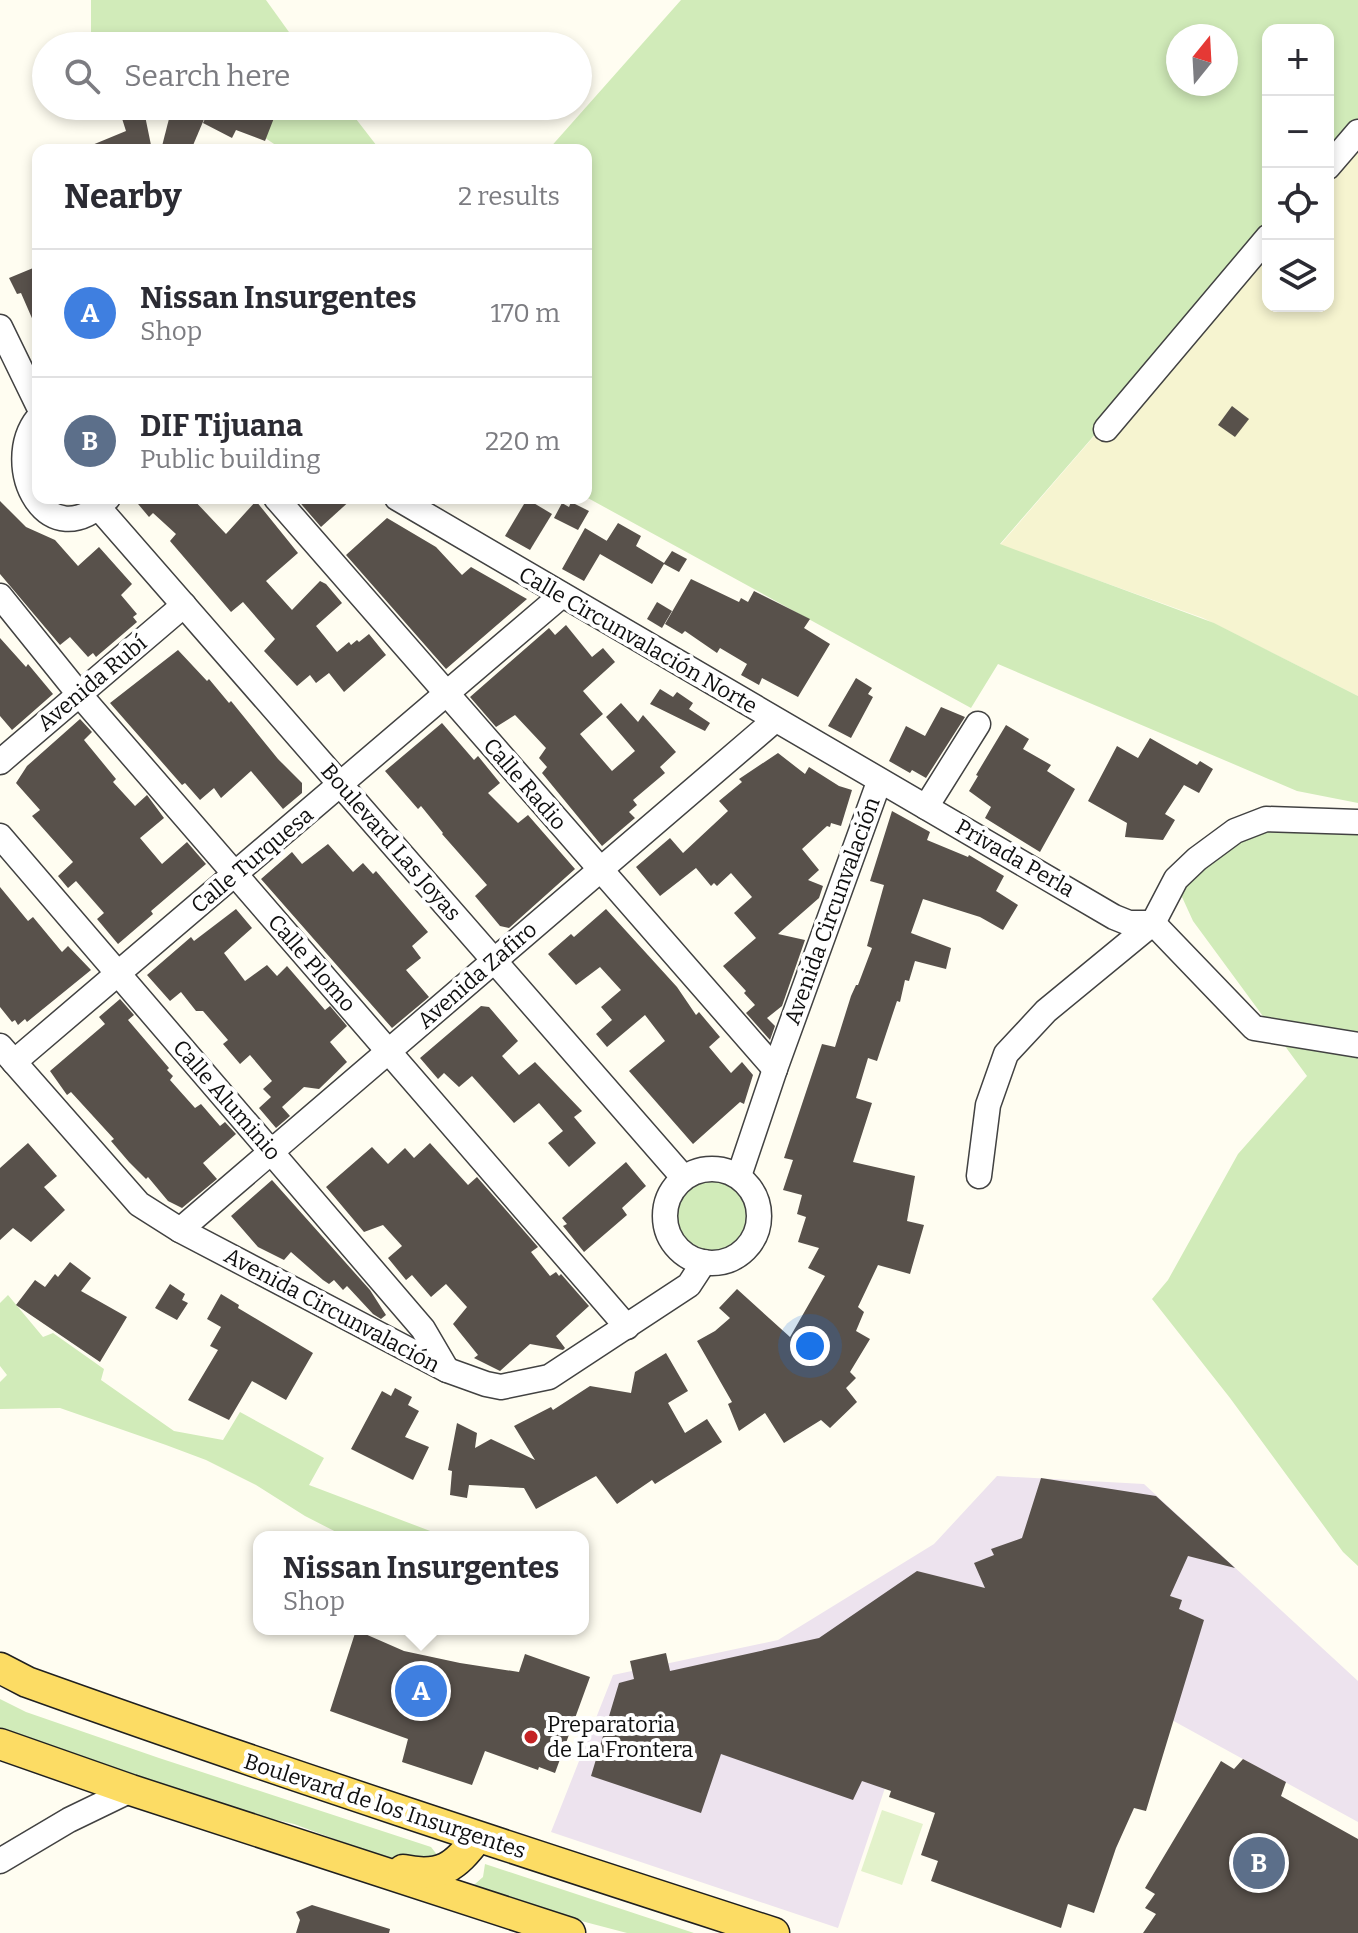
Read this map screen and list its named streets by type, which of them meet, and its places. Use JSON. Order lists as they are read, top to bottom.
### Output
{
  "streets": {
    "main road": ["Boulevard de los Insurgentes"],
    "street": [
      "Calle Circunvalación Norte",
      "Avenida Rubí",
      "Calle Radio",
      "Boulevard Las Joyas",
      "Privada Perla",
      "Calle Turquesa",
      "Avenida Circunvalación",
      "Calle Plomo",
      "Avenida Zafiro",
      "Calle Aluminio"
    ]
  },
  "crossings": [
    ["Calle Circunvalación Norte", "Privada Perla"],
    ["Calle Circunvalación Norte", "Calle Turquesa"],
    ["Calle Circunvalación Norte", "Avenida Circunvalación"],
    ["Calle Circunvalación Norte", "Avenida Zafiro"],
    ["Avenida Rubí", "Boulevard Las Joyas"],
    ["Avenida Rubí", "Calle Plomo"],
    ["Calle Radio", "Calle Turquesa"],
    ["Calle Radio", "Avenida Circunvalación"],
    ["Calle Radio", "Avenida Zafiro"],
    ["Boulevard Las Joyas", "Calle Turquesa"],
    ["Boulevard Las Joyas", "Avenida Circunvalación"],
    ["Boulevard Las Joyas", "Avenida Zafiro"],
    ["Privada Perla", "Avenida Circunvalación"],
    ["Calle Turquesa", "Avenida Circunvalación"],
    ["Calle Turquesa", "Calle Plomo"],
    ["Calle Turquesa", "Calle Aluminio"],
    ["Avenida Circunvalación", "Calle Plomo"],
    ["Avenida Circunvalación", "Avenida Zafiro"],
    ["Avenida Circunvalación", "Calle Aluminio"],
    ["Calle Plomo", "Avenida Zafiro"],
    ["Avenida Zafiro", "Calle Aluminio"]
  ],
  "places": ["Preparatoria de La Frontera"],
  "north": "top",
  "page": {
    "map_buttons": ["+", "−"],
    "search": "Search here",
    "heading": ["Nearby", "2 results"],
    "list": [
      {
        "mark": "A",
        "name": "Nissan Insurgentes",
        "note": "Shop",
        "value": "170 m"
      },
      {
        "mark": "B",
        "name": "DIF Tijuana",
        "note": "Public building",
        "value": "220 m"
      }
    ],
    "popup": ["Nissan Insurgentes", "Shop"],
    "pins": ["A", "B"]
  }
}
